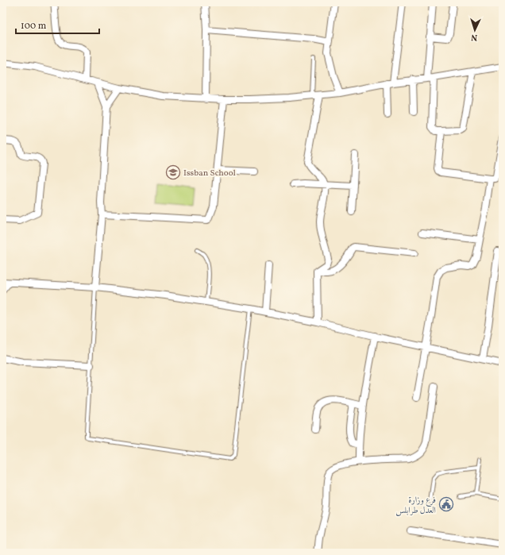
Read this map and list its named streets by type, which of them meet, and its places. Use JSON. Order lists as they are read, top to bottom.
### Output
{
  "places": {
    "school or university": ["Issban School"],
    "public building": ["فرع وزارة العدل طرابلس"]
  },
  "scale_bar": "100 m",
  "north": "bottom"
}
